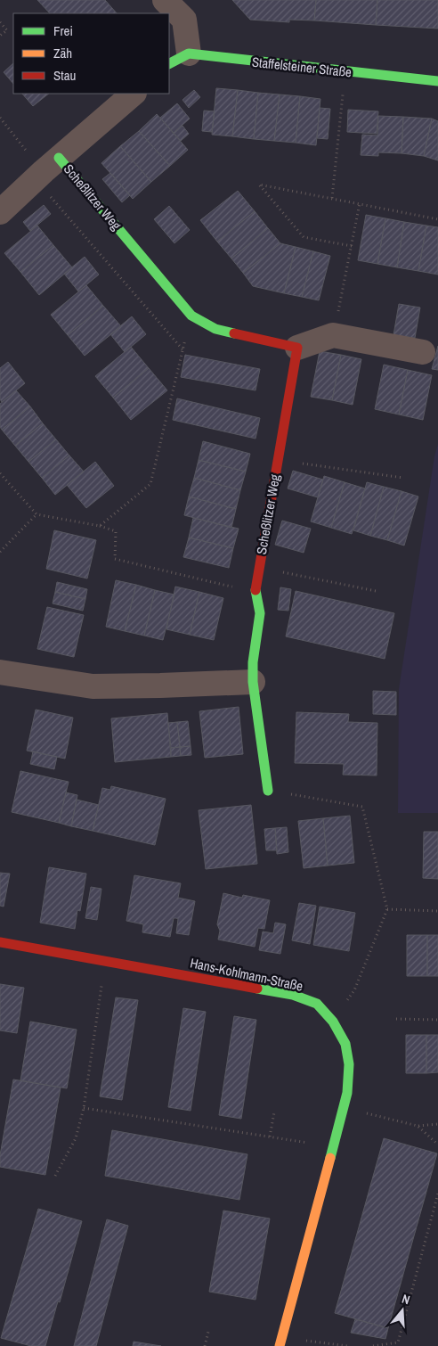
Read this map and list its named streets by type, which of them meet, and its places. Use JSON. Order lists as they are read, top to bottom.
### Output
{
  "streets": {
    "street": ["Staffelsteiner Straße", "Scheßlitzer Weg", "Hans-Kohlmann-Straße"]
  },
  "legend": ["Frei", "Zäh", "Stau"],
  "north": "top"
}
